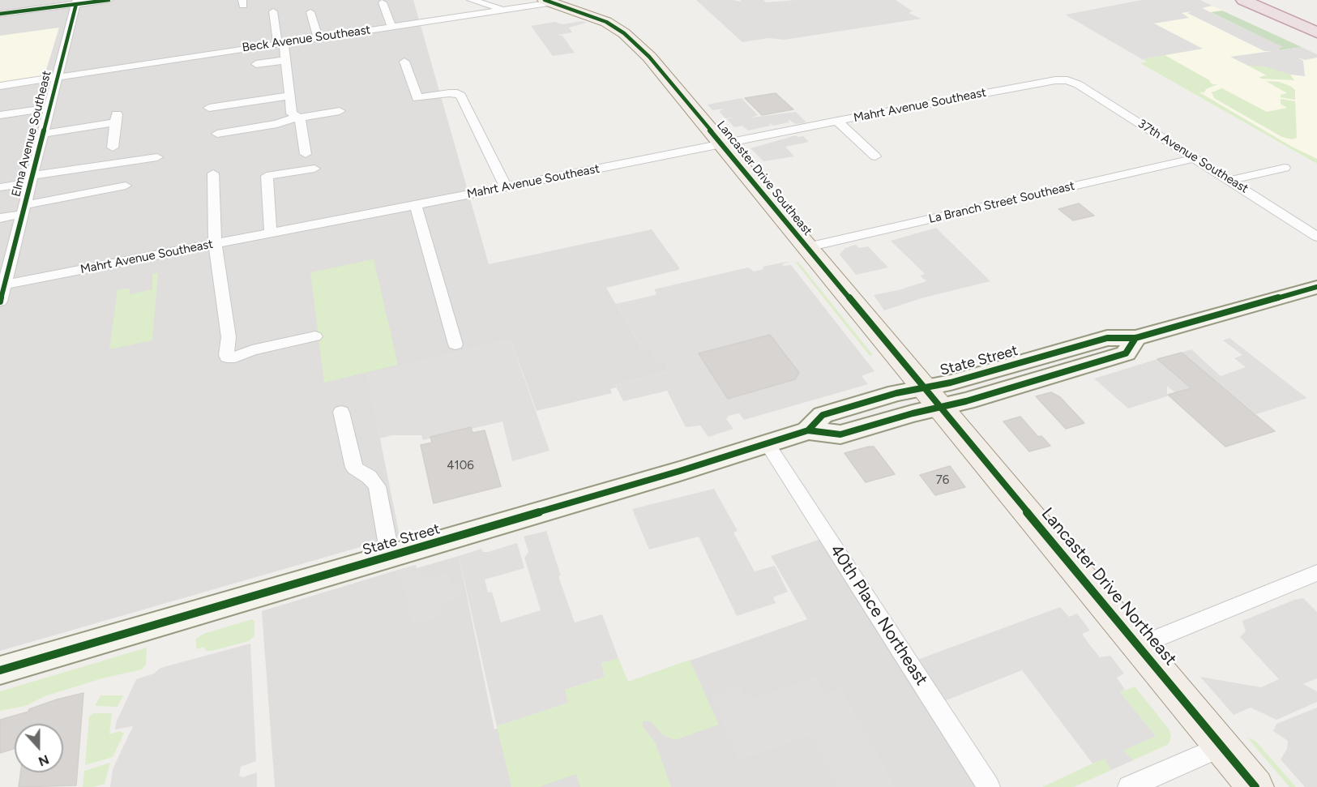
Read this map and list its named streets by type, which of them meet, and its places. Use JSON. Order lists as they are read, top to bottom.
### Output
{
  "streets": {
    "main road": ["Lancaster Drive Southeast", "State Street", "Lancaster Drive Northeast"],
    "street": [
      "Beck Avenue Southeast",
      "Mahrt Avenue Southeast",
      "Elma Avenue Southeast",
      "37th Avenue Southeast",
      "La Branch Street Southeast",
      "40th Place Northeast"
    ]
  },
  "crossings": [
    ["Beck Avenue Southeast", "Elma Avenue Southeast"],
    ["Beck Avenue Southeast", "Lancaster Drive Southeast"],
    ["Mahrt Avenue Southeast", "Elma Avenue Southeast"],
    ["Mahrt Avenue Southeast", "37th Avenue Southeast"],
    ["Mahrt Avenue Southeast", "Lancaster Drive Southeast"],
    ["37th Avenue Southeast", "La Branch Street Southeast"],
    ["Lancaster Drive Southeast", "La Branch Street Southeast"],
    ["Lancaster Drive Southeast", "State Street"],
    ["Lancaster Drive Southeast", "Lancaster Drive Northeast"],
    ["State Street", "Lancaster Drive Northeast"],
    ["State Street", "40th Place Northeast"]
  ],
  "house_numbers": ["4106", "76"],
  "north": "bottom"
}
